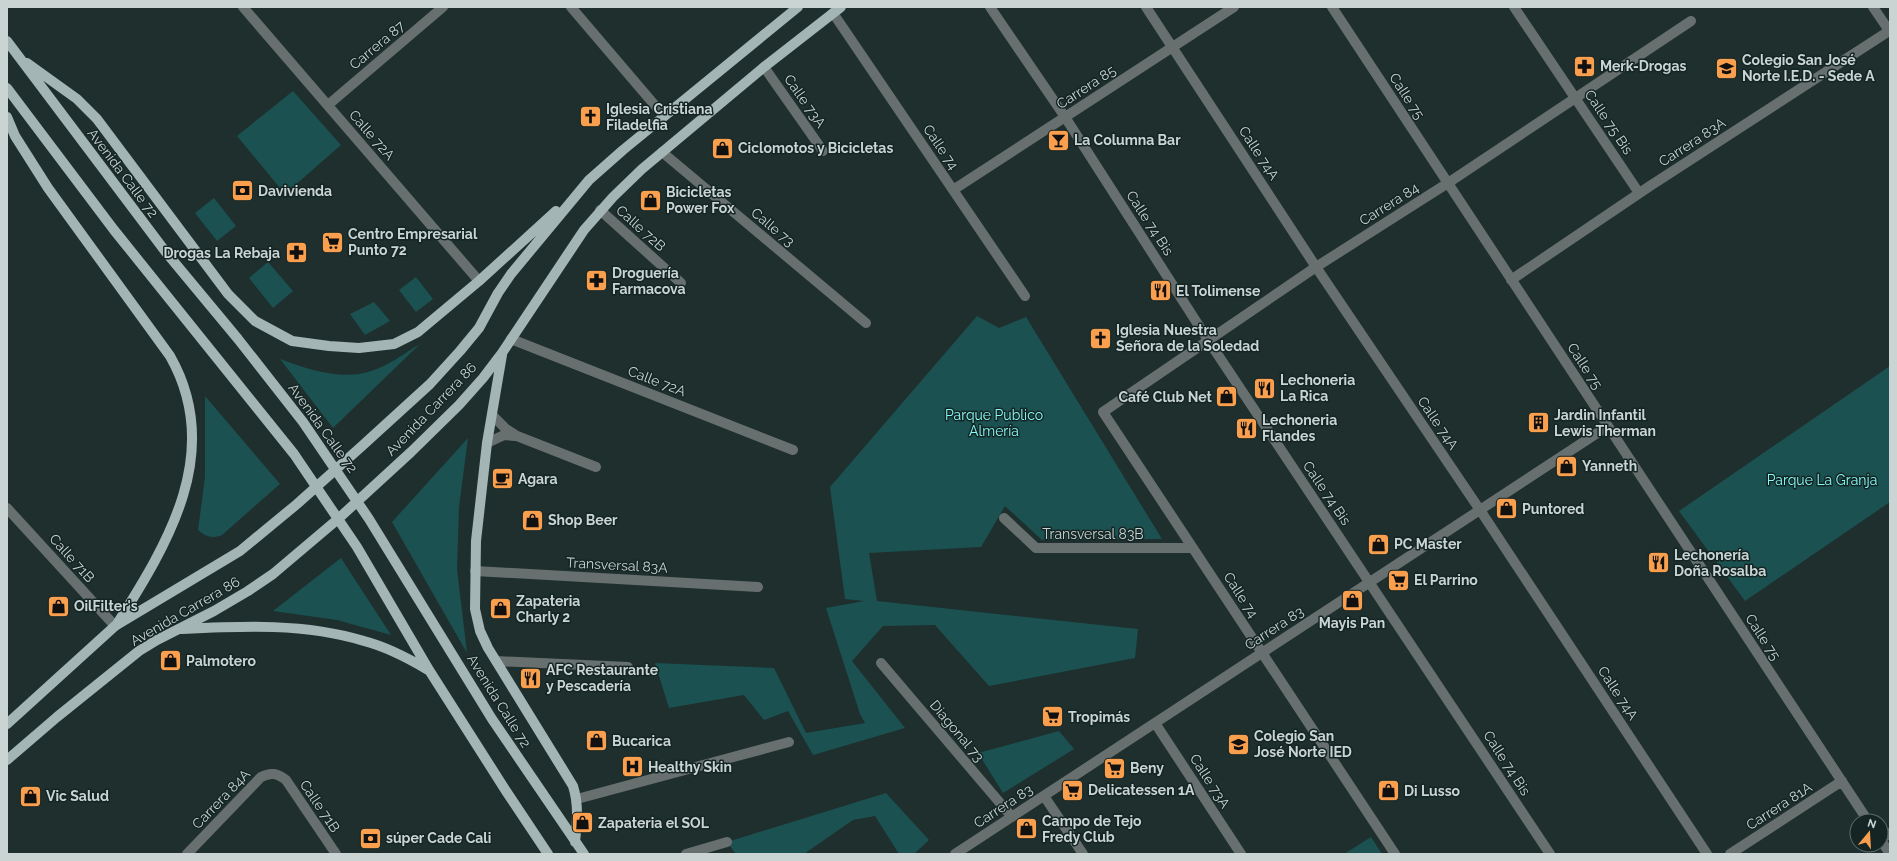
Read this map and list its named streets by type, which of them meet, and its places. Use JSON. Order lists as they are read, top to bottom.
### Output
{
  "streets": {
    "main road": ["Avenida Calle 72", "Avenida Carrera 86"],
    "street": [
      "Carrera 87",
      "Carrera 85",
      "Calle 75",
      "Calle 73A",
      "Calle 75 Bis",
      "Calle 72A",
      "Carrera 83A",
      "Calle 74",
      "Calle 74A",
      "Carrera 84",
      "Calle 74 Bis",
      "Calle 73",
      "Calle 72B",
      "Transversal 83B",
      "Calle 71B",
      "Transversal 83A",
      "Carrera 83",
      "Diagonal 73",
      "Carrera 84A",
      "Carrera 81A"
    ]
  },
  "crossings": [
    ["Carrera 87", "Calle 72A"],
    ["Carrera 85", "Calle 74"],
    ["Carrera 85", "Calle 74A"],
    ["Carrera 85", "Calle 74 Bis"],
    ["Calle 75", "Carrera 83A"],
    ["Calle 75", "Carrera 84"],
    ["Calle 75", "Carrera 83"],
    ["Calle 75", "Carrera 81A"],
    ["Calle 73A", "Avenida Carrera 86"],
    ["Calle 73A", "Carrera 83"],
    ["Calle 75 Bis", "Carrera 83A"],
    ["Calle 75 Bis", "Carrera 84"],
    ["Calle 72A", "Avenida Carrera 86"],
    ["Calle 74", "Carrera 84"],
    ["Calle 74", "Avenida Carrera 86"],
    ["Calle 74", "Transversal 83B"],
    ["Calle 74", "Carrera 83"],
    ["Calle 74A", "Carrera 84"],
    ["Calle 74A", "Carrera 83"],
    ["Avenida Calle 72", "Avenida Carrera 86"],
    ["Carrera 84", "Calle 74 Bis"],
    ["Calle 74 Bis", "Carrera 83"],
    ["Calle 73", "Avenida Carrera 86"],
    ["Calle 72B", "Avenida Carrera 86"],
    ["Avenida Carrera 86", "Calle 71B"],
    ["Calle 71B", "Carrera 84A"],
    ["Carrera 83", "Diagonal 73"]
  ],
  "parks": ["Parque Publico Almería", "Parque La Granja"],
  "places": {
    "pharmacy": ["Merk-Drogas", "Drogas La Rebaja", "Droguería Farmacova"],
    "school or university": ["Colegio San José Norte I.E.D. - Sede A", "Colegio San José Norte IED"],
    "church": ["Iglesia Cristiana Filadelfia", "Iglesia Nuestra Señora de la Soledad"],
    "bar": ["La Columna Bar"],
    "shop": [
      "Ciclomotos y Bicicletas",
      "Bicicletas Power Fox",
      "Café Club Net",
      "Yanneth",
      "Puntored",
      "Shop Beer",
      "PC Master",
      "Mayis Pan",
      "OilFilter's",
      "Zapateria Charly 2",
      "Palmotero",
      "Bucarica",
      "Di Lusso",
      "Vic Salud",
      "Zapateria el SOL",
      "Campo de Tejo Fredy Club"
    ],
    "bank": ["Davivienda", "súper Cade Cali"],
    "supermarket": [
      "Centro Empresarial Punto 72",
      "El Parrino",
      "Tropimás",
      "Beny",
      "Delicatessen 1A"
    ],
    "restaurant": [
      "El Tolimense",
      "Lechoneria La Rica",
      "Lechoneria Flandes",
      "Lechonería Doña Rosalba",
      "AFC Restaurante y Pescadería"
    ],
    "building": ["Jardin Infantil Lewis Therman"],
    "cafe": ["Agara"],
    "hospital": ["Healthy Skin"]
  },
  "north": "top"
}
